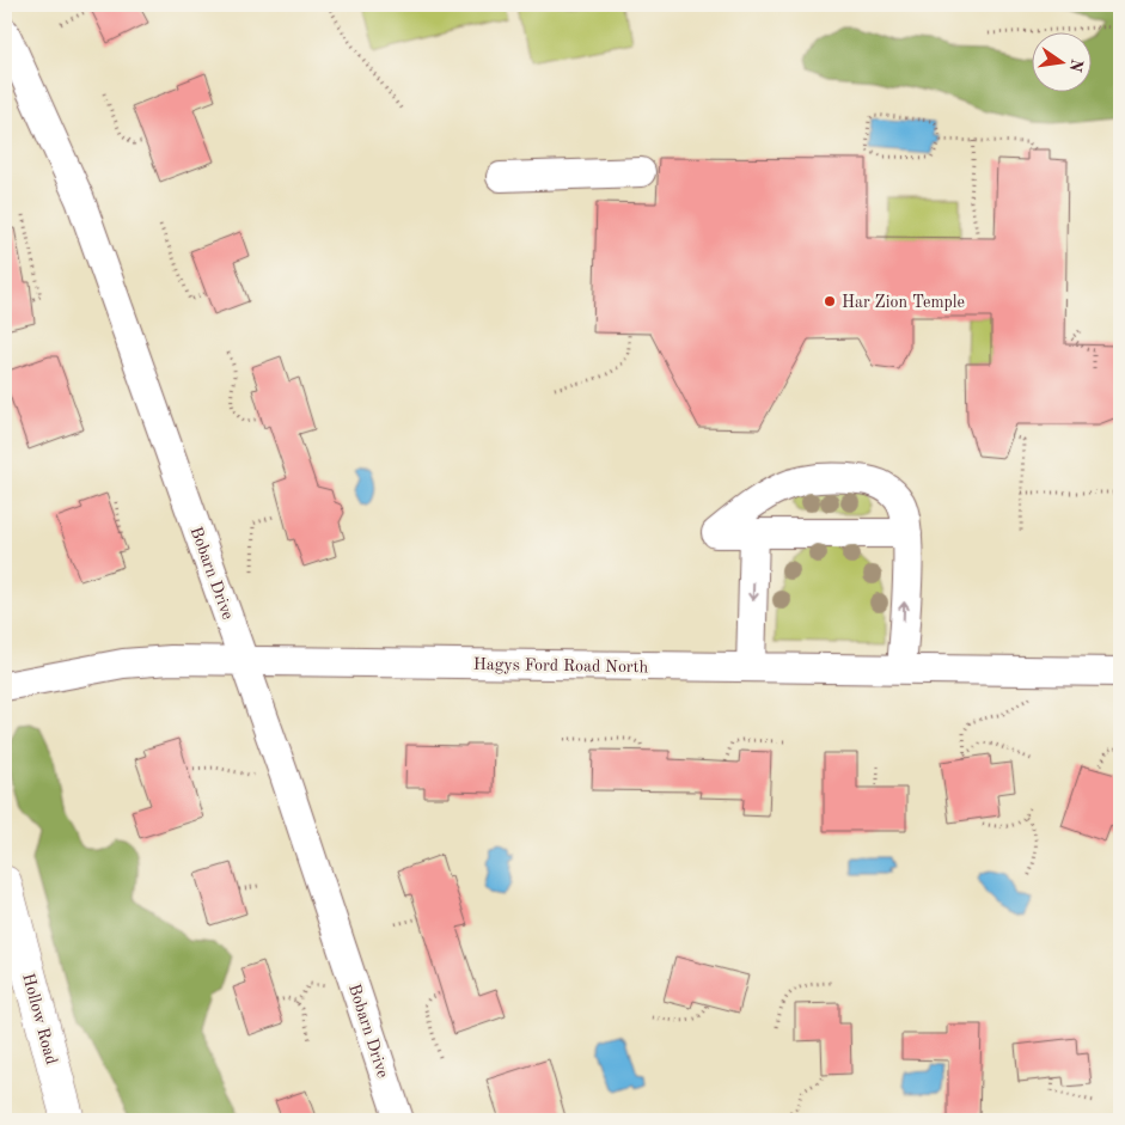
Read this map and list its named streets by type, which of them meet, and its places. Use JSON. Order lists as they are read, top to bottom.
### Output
{
  "streets": {
    "main road": ["Hollow Road"],
    "street": ["Bobarn Drive", "Hagys Ford Road North"]
  },
  "crossings": [
    ["Bobarn Drive", "Hagys Ford Road North"]
  ],
  "places": ["Har Zion Temple"],
  "north": "right"
}
